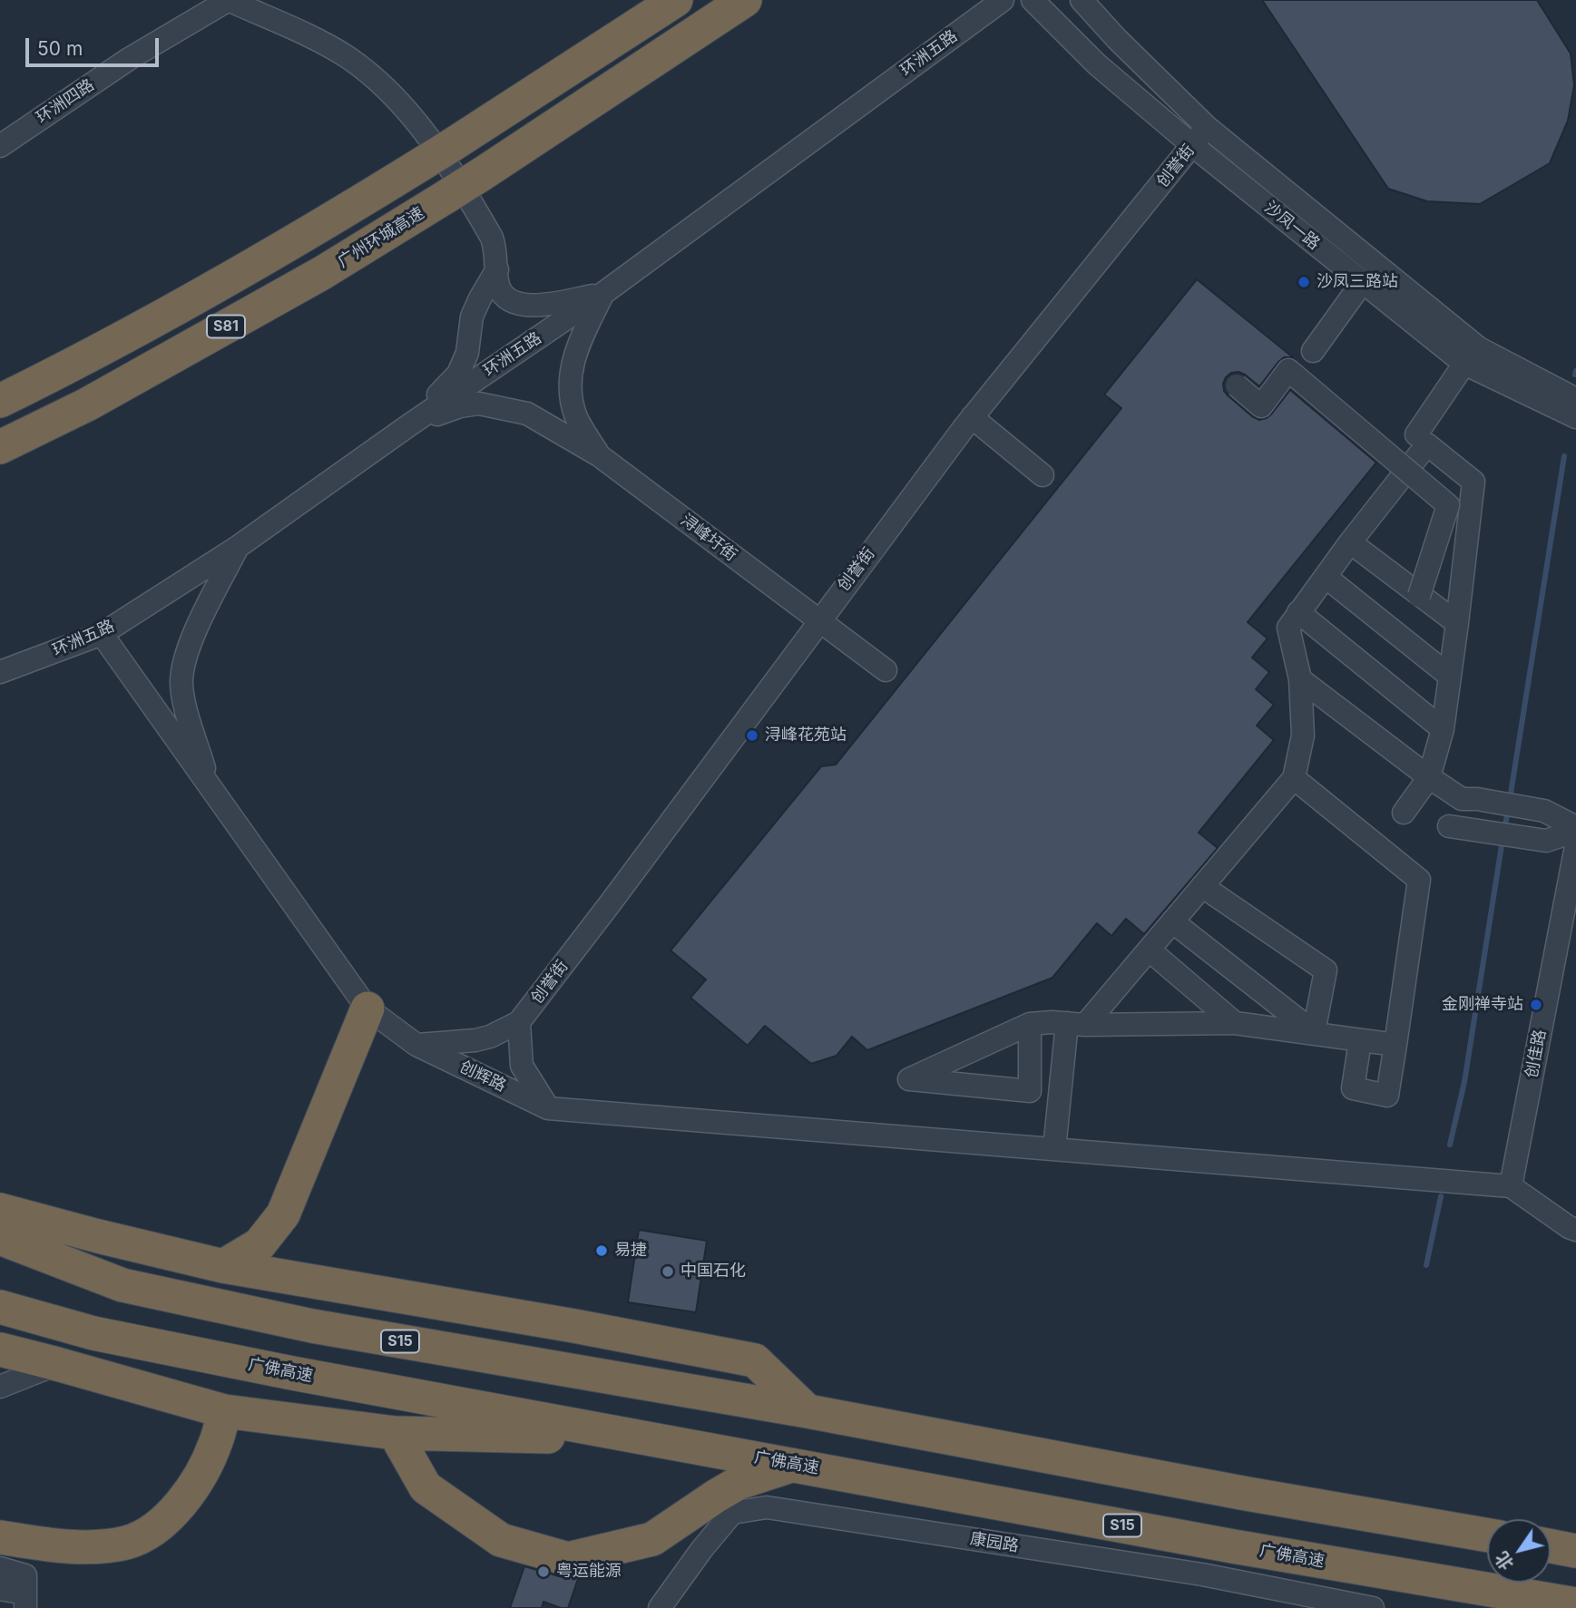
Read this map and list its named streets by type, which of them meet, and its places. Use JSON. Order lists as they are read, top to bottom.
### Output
{
  "streets": {
    "highway": [
      "广州环城高速",
      "S81",
      "S15",
      "广佛高速"
    ],
    "street": [
      "环洲五路",
      "环洲四路",
      "创誉街",
      "沙凤一路",
      "浔峰圩街",
      "创佳路",
      "创辉路",
      "康园路"
    ]
  },
  "crossings": [
    ["环洲五路", "浔峰圩街"],
    ["环洲五路", "创辉路"],
    ["创誉街", "沙凤一路"],
    ["创誉街", "浔峰圩街"]
  ],
  "places": [
    "沙凤三路站",
    "浔峰花苑站",
    "金刚禅寺站",
    "易捷",
    "中国石化",
    "粤运能源"
  ],
  "scale_bar": "50 m",
  "north": "bottom left"
}
